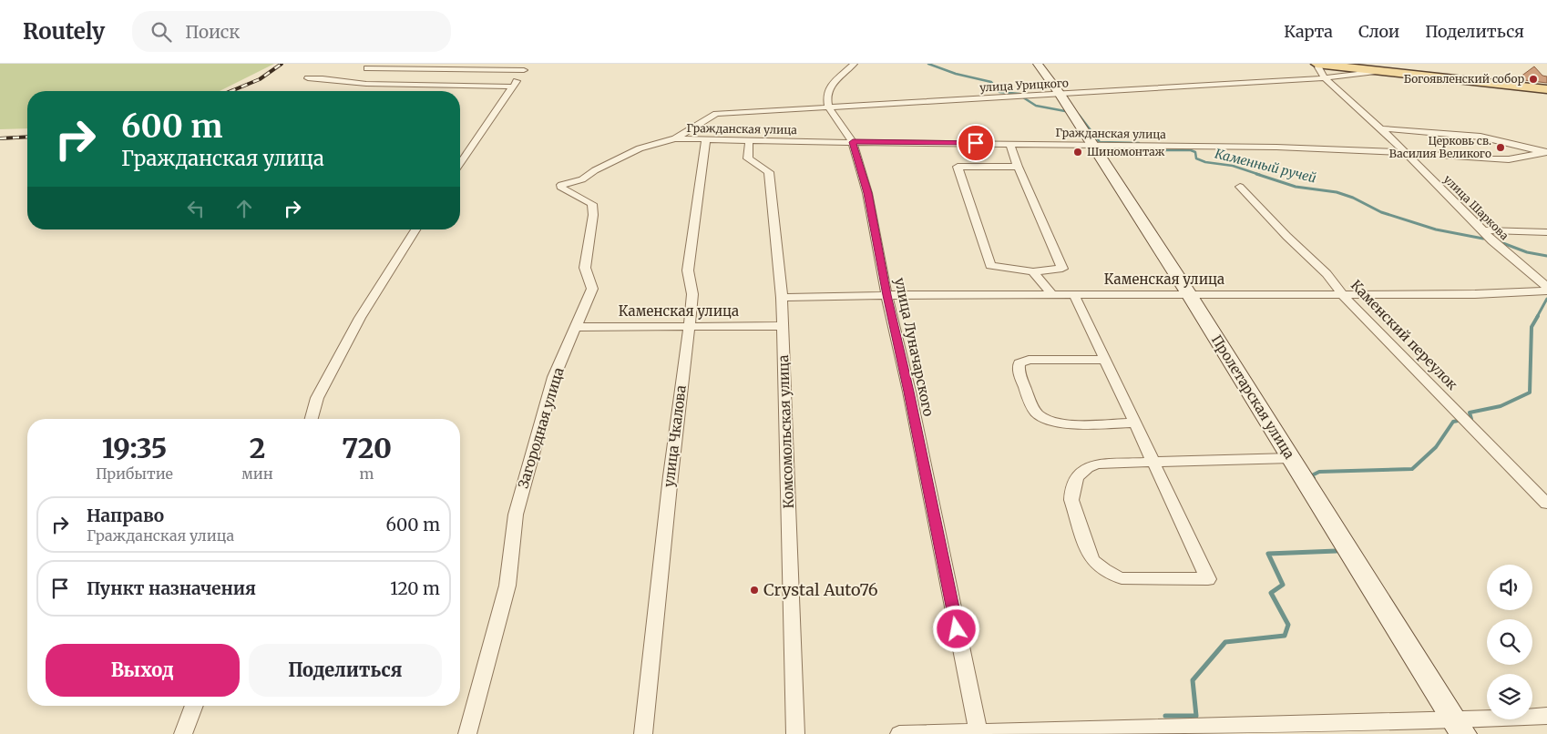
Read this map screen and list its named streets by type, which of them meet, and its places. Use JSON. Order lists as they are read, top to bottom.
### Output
{
  "streets": {
    "main road": ["Пролетарская улица"],
    "street": [
      "улица Урицкого",
      "Гражданская улица",
      "улица Шаркова",
      "Каменская улица",
      "Каменский переулок",
      "улица Луначарского",
      "Загородная улица",
      "Комсомольская улица",
      "улица Чкалова"
    ]
  },
  "crossings": [
    ["улица Урицкого", "Гражданская улица"],
    ["улица Урицкого", "улица Шаркова"],
    ["улица Урицкого", "улица Луначарского"],
    ["улица Урицкого", "Пролетарская улица"],
    ["улица Урицкого", "Загородная улица"],
    ["Гражданская улица", "улица Шаркова"],
    ["Гражданская улица", "улица Луначарского"],
    ["Гражданская улица", "Пролетарская улица"],
    ["Гражданская улица", "Загородная улица"],
    ["Гражданская улица", "Комсомольская улица"],
    ["Гражданская улица", "улица Чкалова"],
    ["Каменская улица", "Каменский переулок"],
    ["Каменская улица", "улица Луначарского"],
    ["Каменская улица", "Пролетарская улица"],
    ["Каменская улица", "Загородная улица"],
    ["Каменская улица", "Комсомольская улица"],
    ["Каменская улица", "улица Чкалова"]
  ],
  "water": ["Каменный ручей"],
  "places": [
    "Богоявленский собор",
    "Церковь св. Василия Великого",
    "Шиномонтаж",
    "Crystal Auto76"
  ],
  "page": {
    "header": "Routely",
    "search": "Поиск",
    "nav": ["Карта", "Слои", "Поделиться"],
    "turn": ["600 m", "Гражданская улица"],
    "eta": [
      "19:35",
      "Прибытие",
      "2",
      "мин",
      "720",
      "m"
    ],
    "list": [
      {
        "name": "Направо",
        "note": "Гражданская улица",
        "value": "600 m"
      },
      {
        "name": "Пункт назначения",
        "value": "120 m"
      }
    ],
    "buttons": ["Выход", "Поделиться"]
  }
}
